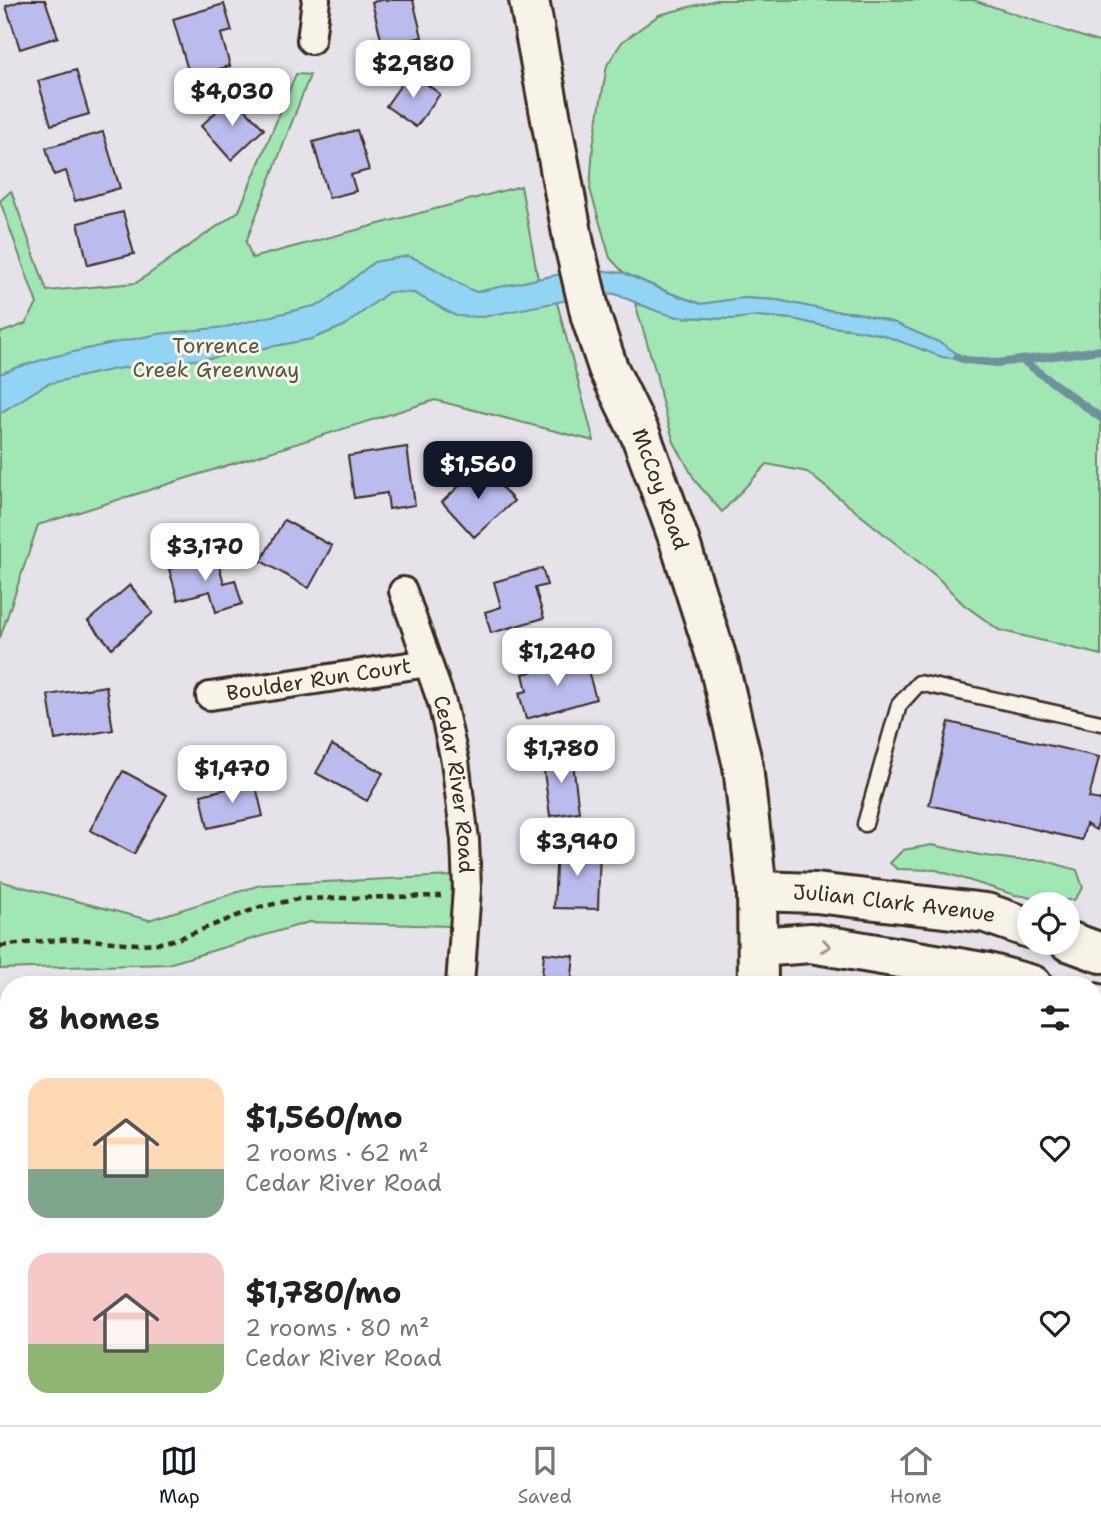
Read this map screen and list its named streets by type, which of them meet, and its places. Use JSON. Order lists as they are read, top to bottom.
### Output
{
  "streets": {
    "main road": ["McCoy Road", "Julian Clark Avenue"],
    "street": ["Boulder Run Court", "Cedar River Road"]
  },
  "crossings": [
    ["McCoy Road", "Julian Clark Avenue"],
    ["Boulder Run Court", "Cedar River Road"]
  ],
  "parks": ["Torrence Creek Greenway"],
  "page": {
    "price": [
      "$2,980",
      "$4,030",
      "$1,560",
      "$3,170",
      "$1,240",
      "$1,780",
      "$1,470",
      "$3,940"
    ],
    "heading": "8 homes",
    "list": [
      {
        "name": "$1,560/mo",
        "note": "2 rooms · 62 m² · Cedar River Road"
      },
      {
        "name": "$1,780/mo",
        "note": "2 rooms · 80 m² · Cedar River Road"
      }
    ],
    "tabs": ["Map", "Saved", "Home"]
  }
}
